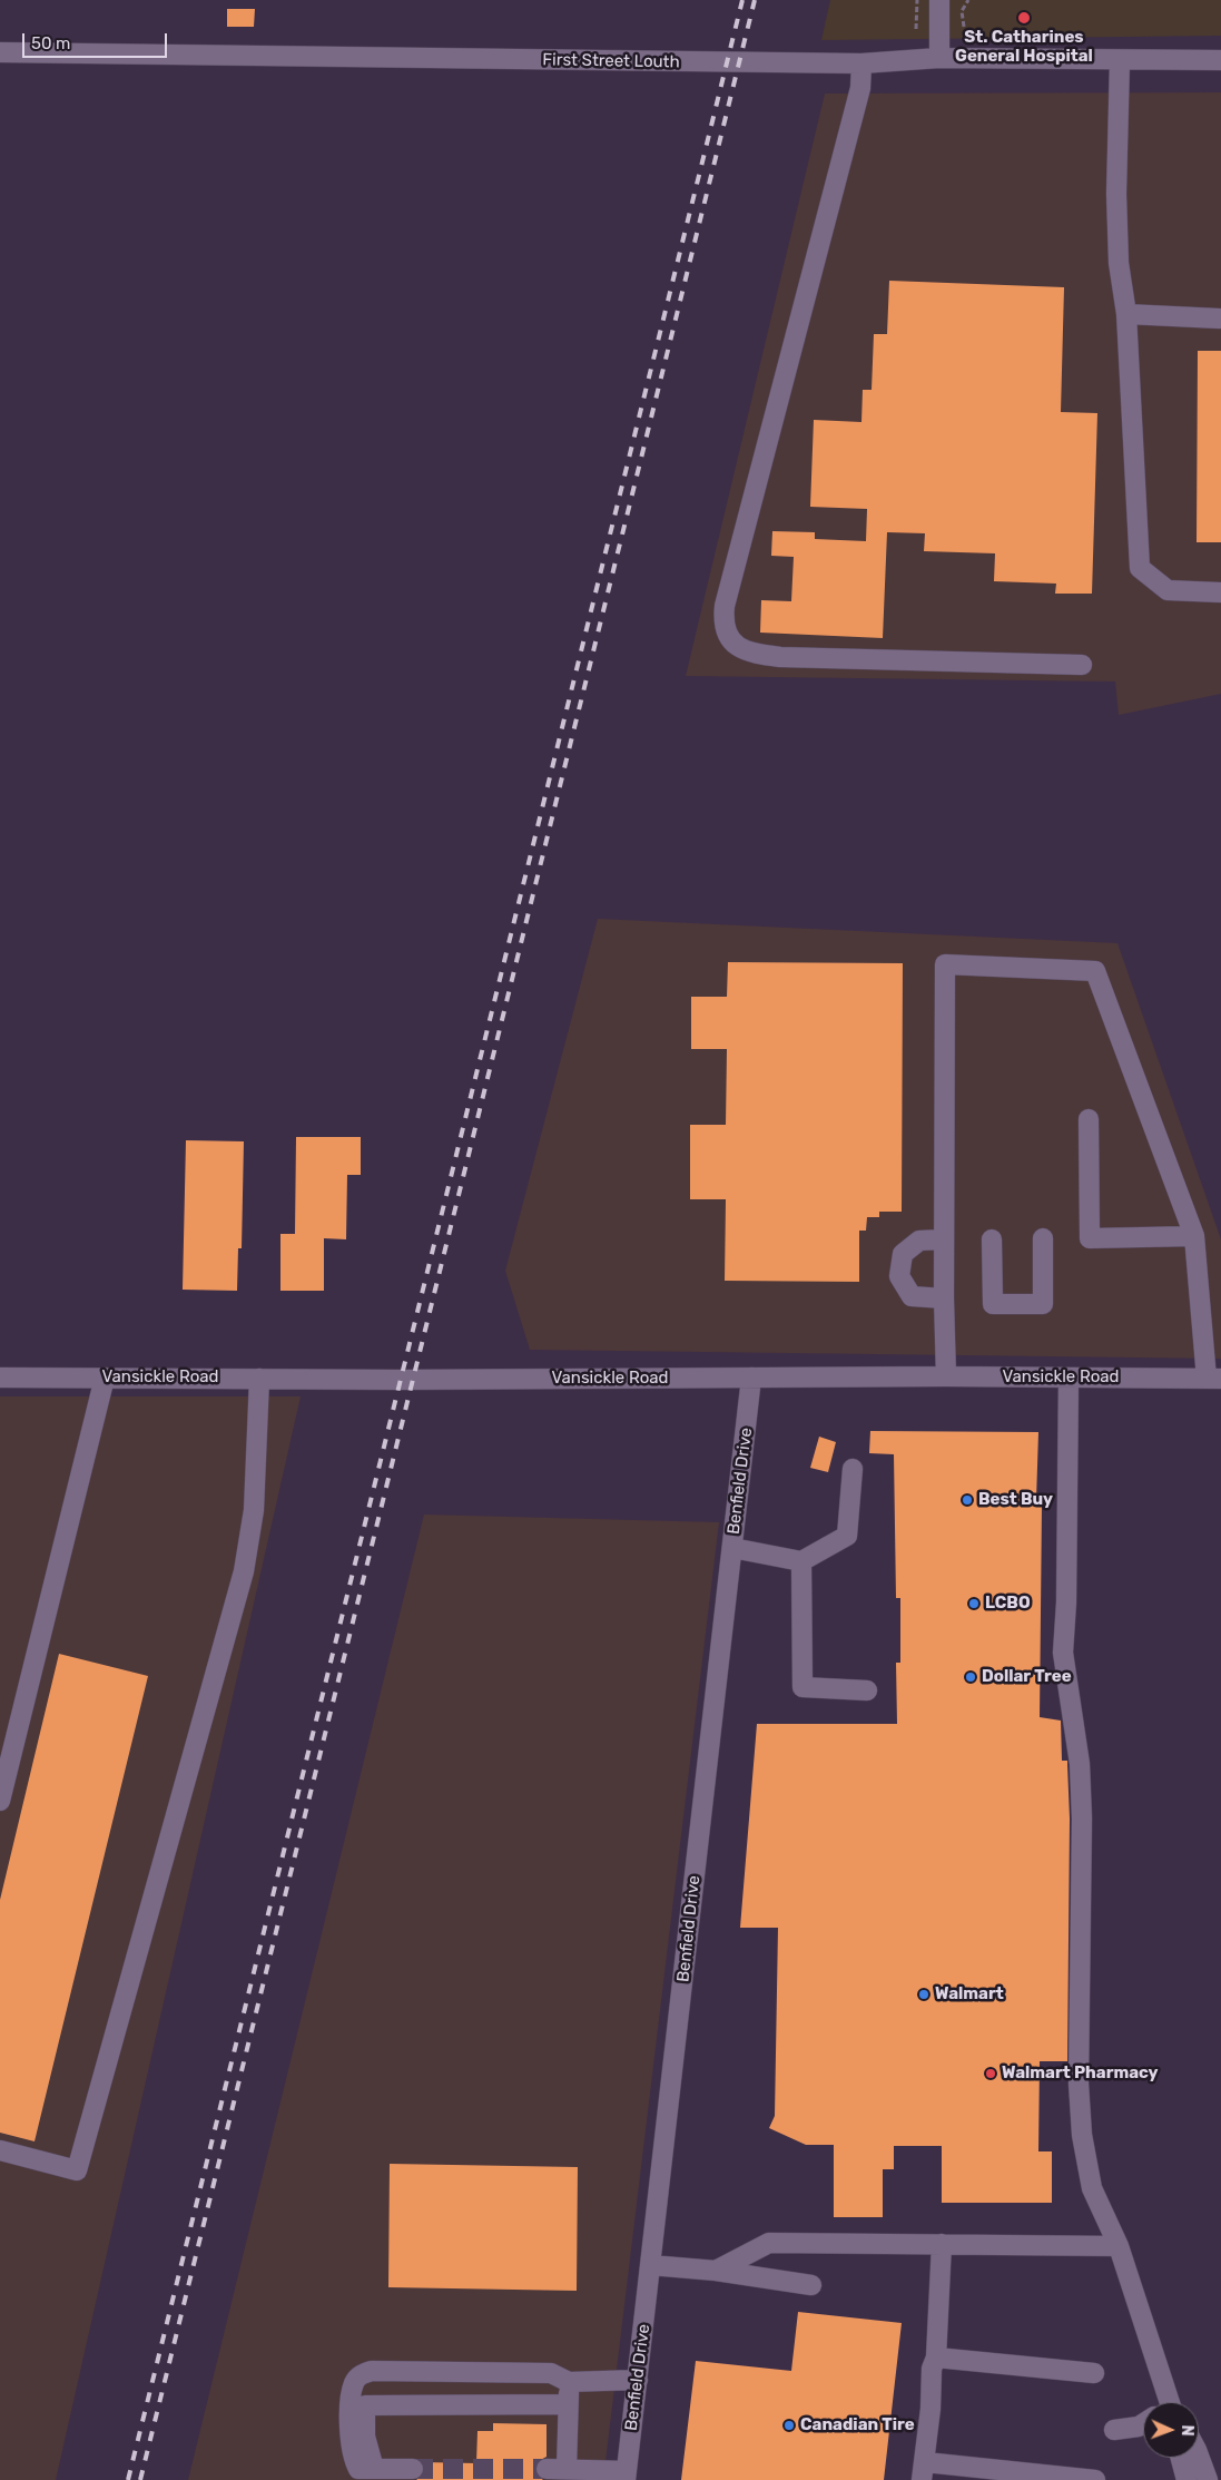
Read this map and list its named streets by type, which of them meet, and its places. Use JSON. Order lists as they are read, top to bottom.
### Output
{
  "streets": {
    "street": ["First Street Louth", "Vansickle Road", "Benfield Drive"]
  },
  "crossings": [
    ["Vansickle Road", "Benfield Drive"]
  ],
  "places": [
    "St. Catharines General Hospital",
    "Best Buy",
    "LCBO",
    "Dollar Tree",
    "Walmart",
    "Walmart Pharmacy",
    "Canadian Tire"
  ],
  "scale_bar": "50 m",
  "north": "right"
}
